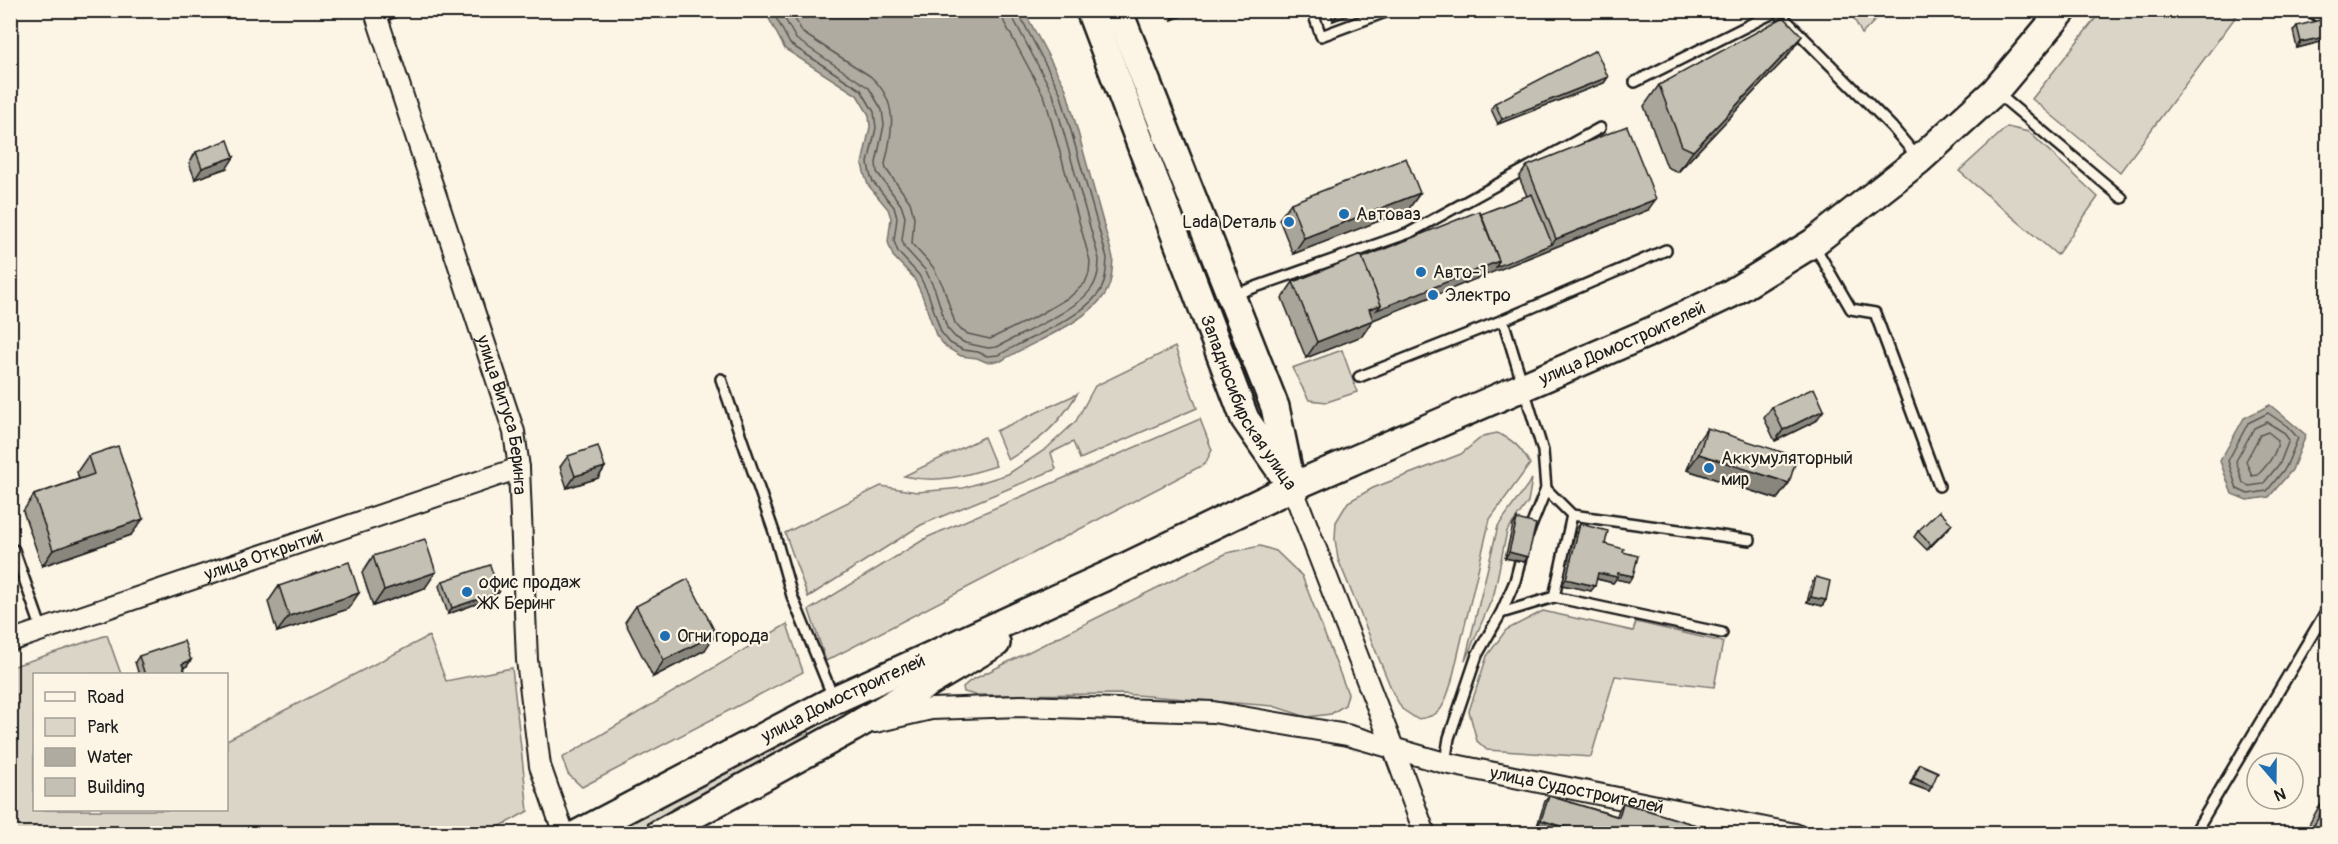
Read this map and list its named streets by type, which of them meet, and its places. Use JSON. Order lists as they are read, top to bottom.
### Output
{
  "streets": {
    "main road": ["улица Домостроителей", "Западносибирская улица"],
    "street": ["улица Витуса Беринга", "улица Открытий", "улица Судостроителей"]
  },
  "crossings": [
    ["улица Домостроителей", "Западносибирская улица"],
    ["улица Домостроителей", "улица Судостроителей"],
    ["улица Витуса Беринга", "улица Открытий"]
  ],
  "places": [
    "Автоваз",
    "Lada Dеталь",
    "Авто-1",
    "Электро",
    "Аккумуляторный мир",
    "офис продаж ЖК Беринг",
    "Огни города"
  ],
  "legend": [
    "Road",
    "Park",
    "Water",
    "Building"
  ],
  "north": "bottom"
}
